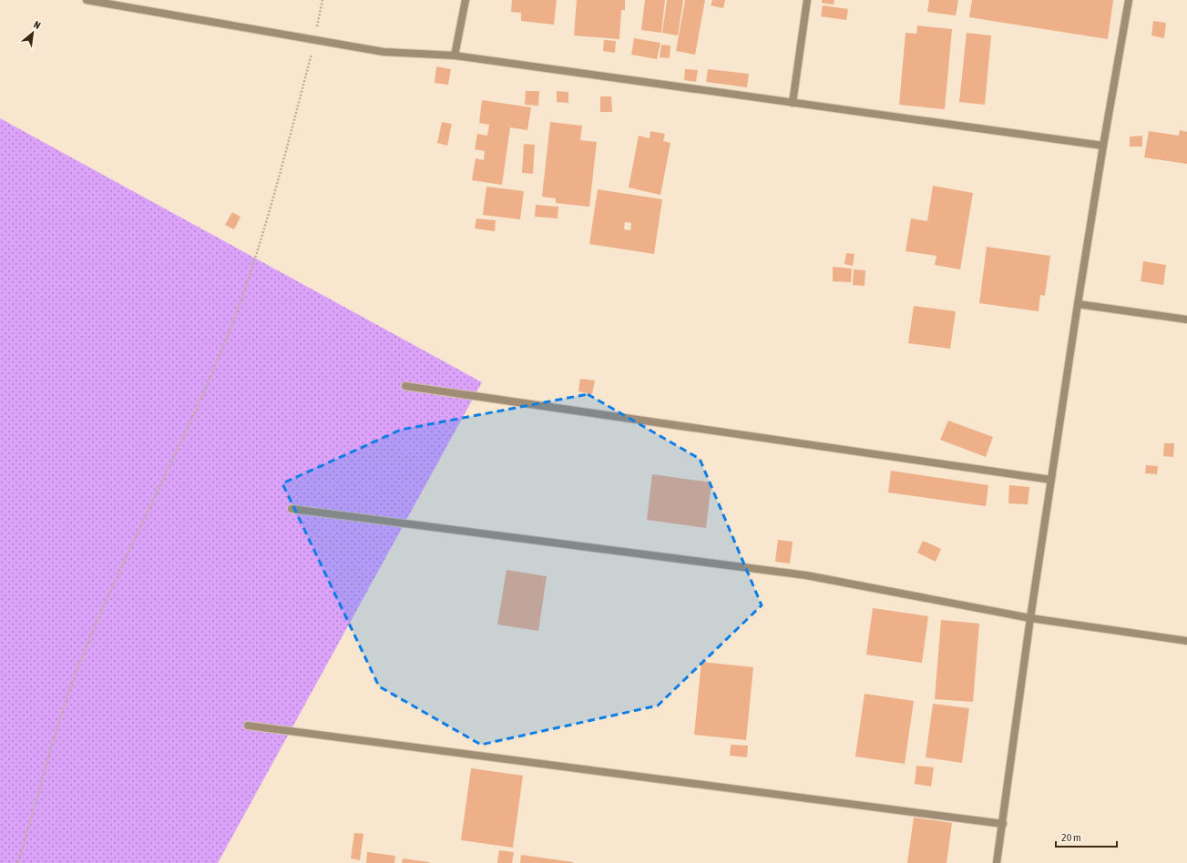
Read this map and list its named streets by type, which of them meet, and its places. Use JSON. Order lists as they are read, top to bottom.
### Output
{
  "scale_bar": "20 m",
  "north": "top right"
}
